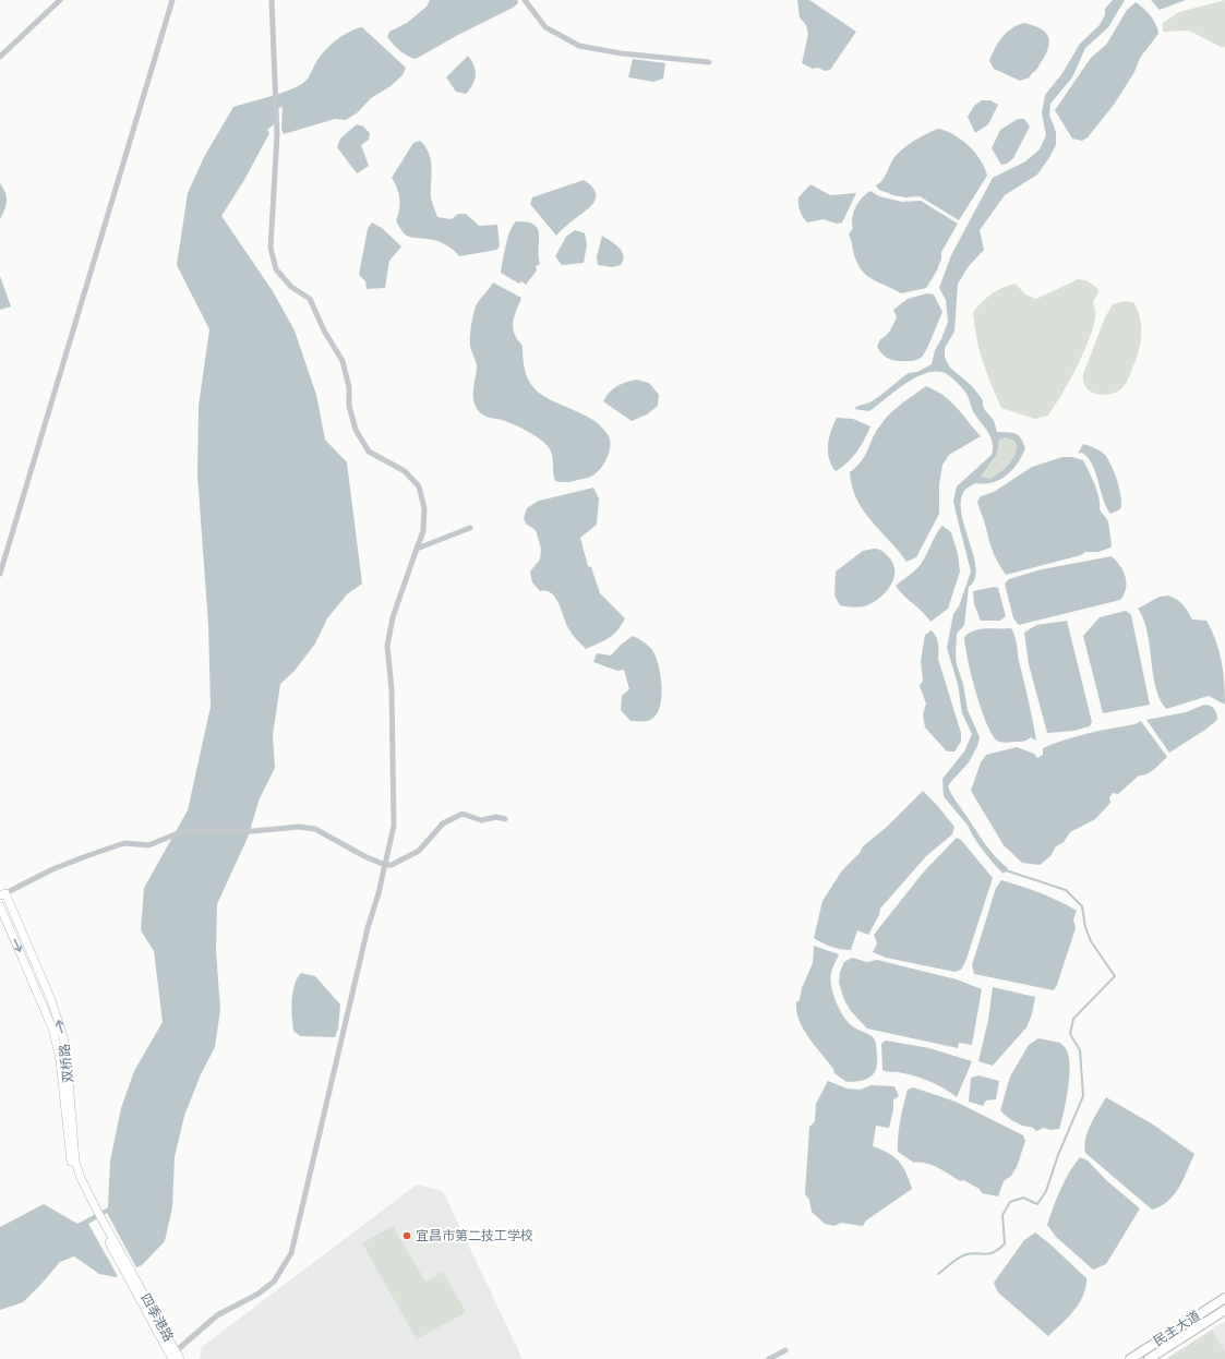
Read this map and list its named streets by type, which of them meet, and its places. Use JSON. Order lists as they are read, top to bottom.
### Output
{
  "streets": {
    "main road": ["民主大道"],
    "street": ["双桥路", "四季港路"]
  },
  "crossings": [
    ["双桥路", "四季港路"]
  ],
  "places": ["宜昌市第二技工学校"]
}
